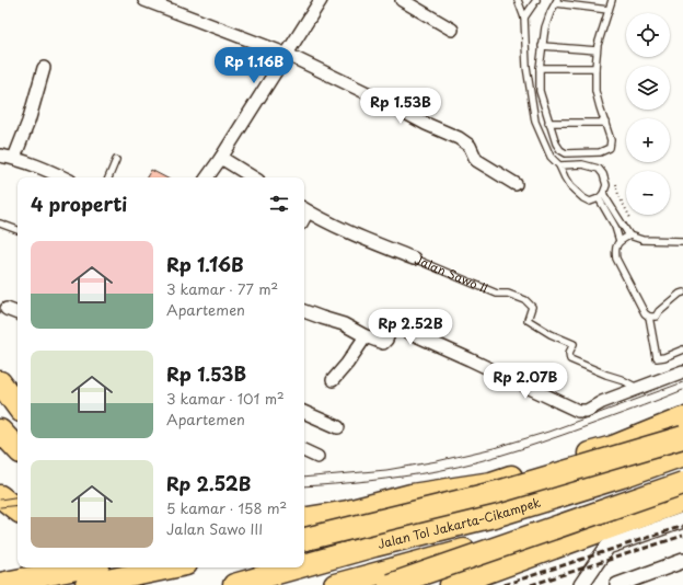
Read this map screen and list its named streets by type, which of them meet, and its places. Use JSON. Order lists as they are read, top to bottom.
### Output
{
  "streets": {
    "highway": ["Jalan Tol Jakarta–Cikampek"],
    "street": ["Jalan Sawo II"]
  },
  "page": {
    "map_buttons": ["+", "−"],
    "price": [
      "Rp 1.16B",
      "Rp 1.53B",
      "Rp 2.52B",
      "Rp 2.07B"
    ],
    "heading": "4 properti",
    "list": [
      {
        "name": "Rp 1.16B",
        "note": "3 kamar · 77 m² · Apartemen"
      },
      {
        "name": "Rp 1.53B",
        "note": "3 kamar · 101 m² · Apartemen"
      },
      {
        "name": "Rp 2.52B",
        "note": "5 kamar · 158 m² · Jalan Sawo III"
      }
    ]
  }
}
